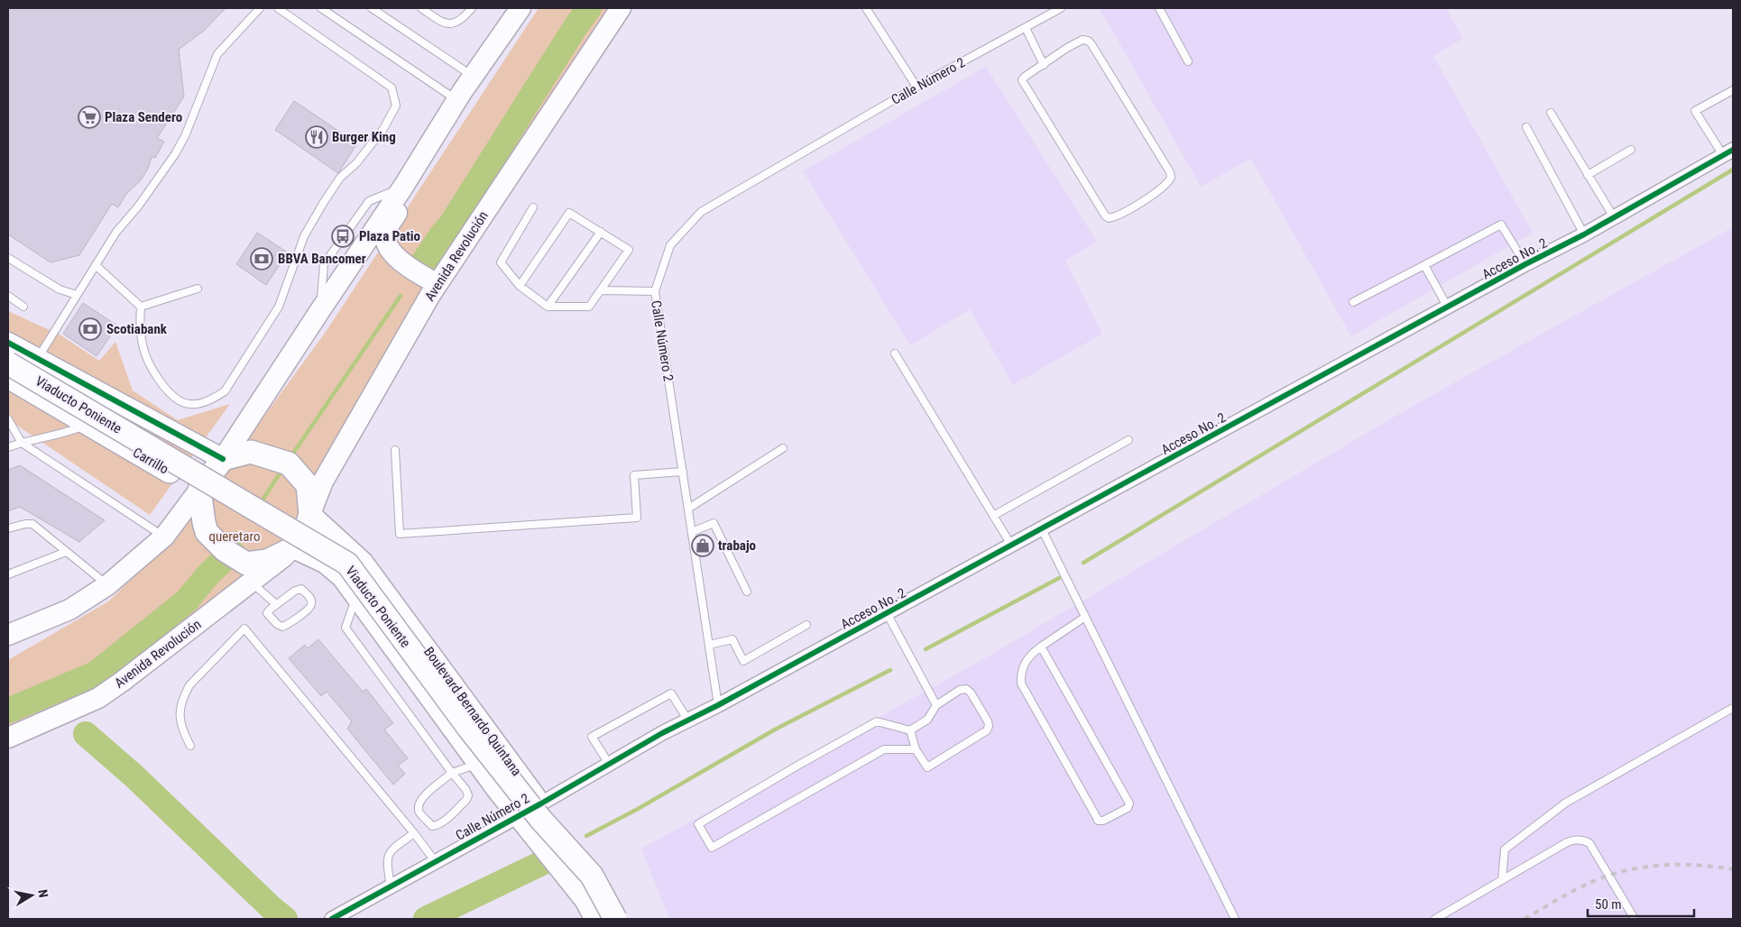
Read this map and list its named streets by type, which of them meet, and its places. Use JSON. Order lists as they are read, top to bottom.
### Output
{
  "streets": {
    "main road": [
      "Avenida Revolución",
      "Viaducto Poniente",
      "Carrillo",
      "Boulevard Bernardo Quintana"
    ],
    "street": ["Calle Número 2", "Acceso No. 2"]
  },
  "crossings": [
    ["Calle Número 2", "Acceso No. 2"],
    ["Calle Número 2", "Boulevard Bernardo Quintana"],
    ["Avenida Revolución", "Carrillo"],
    ["Avenida Revolución", "Boulevard Bernardo Quintana"],
    ["Carrillo", "Boulevard Bernardo Quintana"]
  ],
  "parks": ["queretaro"],
  "places": {
    "supermarket": ["Plaza Sendero"],
    "restaurant": ["Burger King"],
    "bus stop": ["Plaza Patio"],
    "bank": ["BBVA Bancomer", "Scotiabank"],
    "shop": ["trabajo"]
  },
  "scale_bar": "50 m",
  "north": "right"
}
